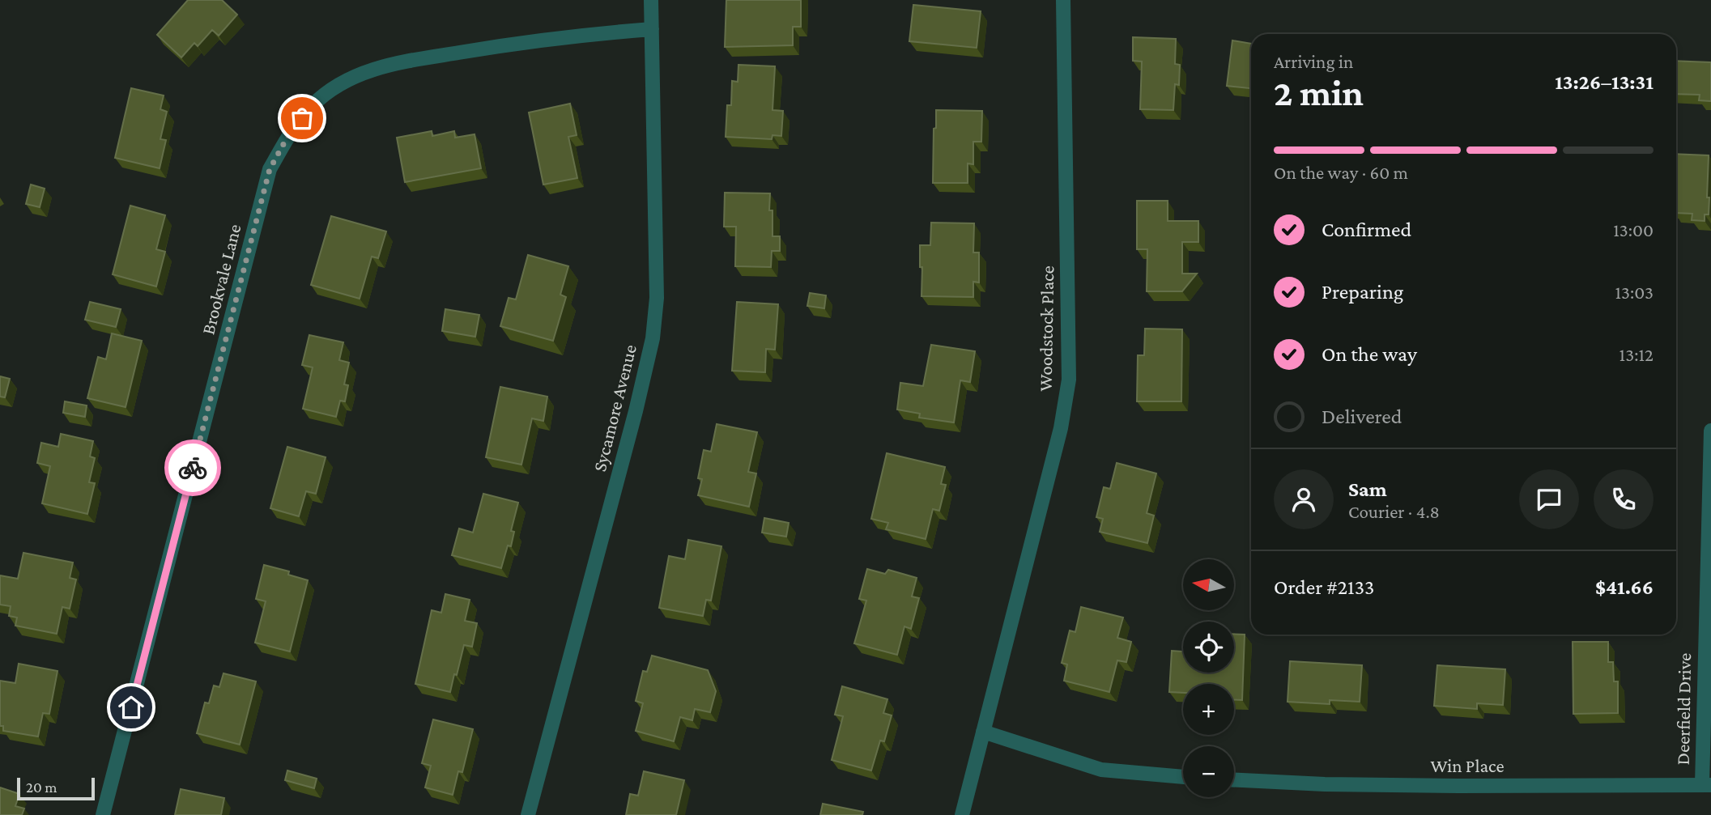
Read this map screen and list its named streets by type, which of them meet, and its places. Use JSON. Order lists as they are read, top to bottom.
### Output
{
  "streets": {
    "street": [
      "Brookvale Lane",
      "Woodstock Place",
      "Sycamore Avenue",
      "Deerfield Drive",
      "Win Place"
    ]
  },
  "crossings": [
    ["Brookvale Lane", "Sycamore Avenue"],
    ["Deerfield Drive", "Win Place"]
  ],
  "scale_bar": "20 m",
  "north": "left",
  "page": {
    "heading": ["2 min", "Arriving in", "13:26–13:31"],
    "panel": [
      "Sam",
      "Courier · 4.8",
      "Order #2133",
      "$41.66"
    ],
    "bar": "On the way · 60 m",
    "list": [
      ["Confirmed", "13:00"],
      ["Preparing", "13:03"],
      ["On the way", "13:12"],
      "Delivered"
    ],
    "map_buttons": ["+", "−"],
    "scale": "20 m"
  }
}
